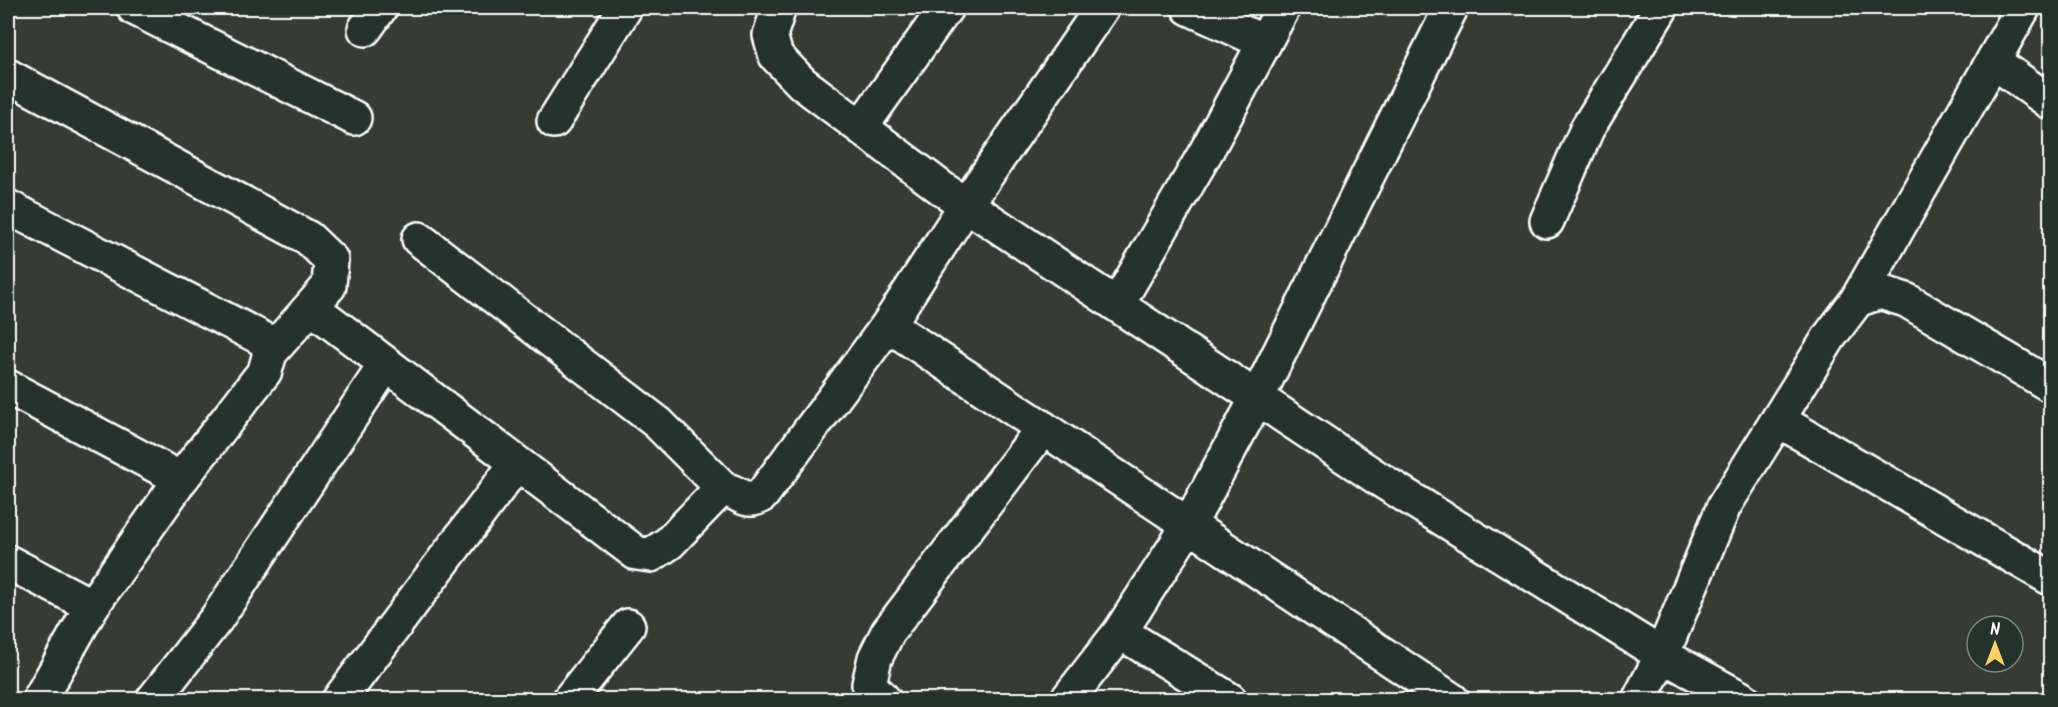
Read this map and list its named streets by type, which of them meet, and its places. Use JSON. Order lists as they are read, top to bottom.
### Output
{
  "north": "top"
}
